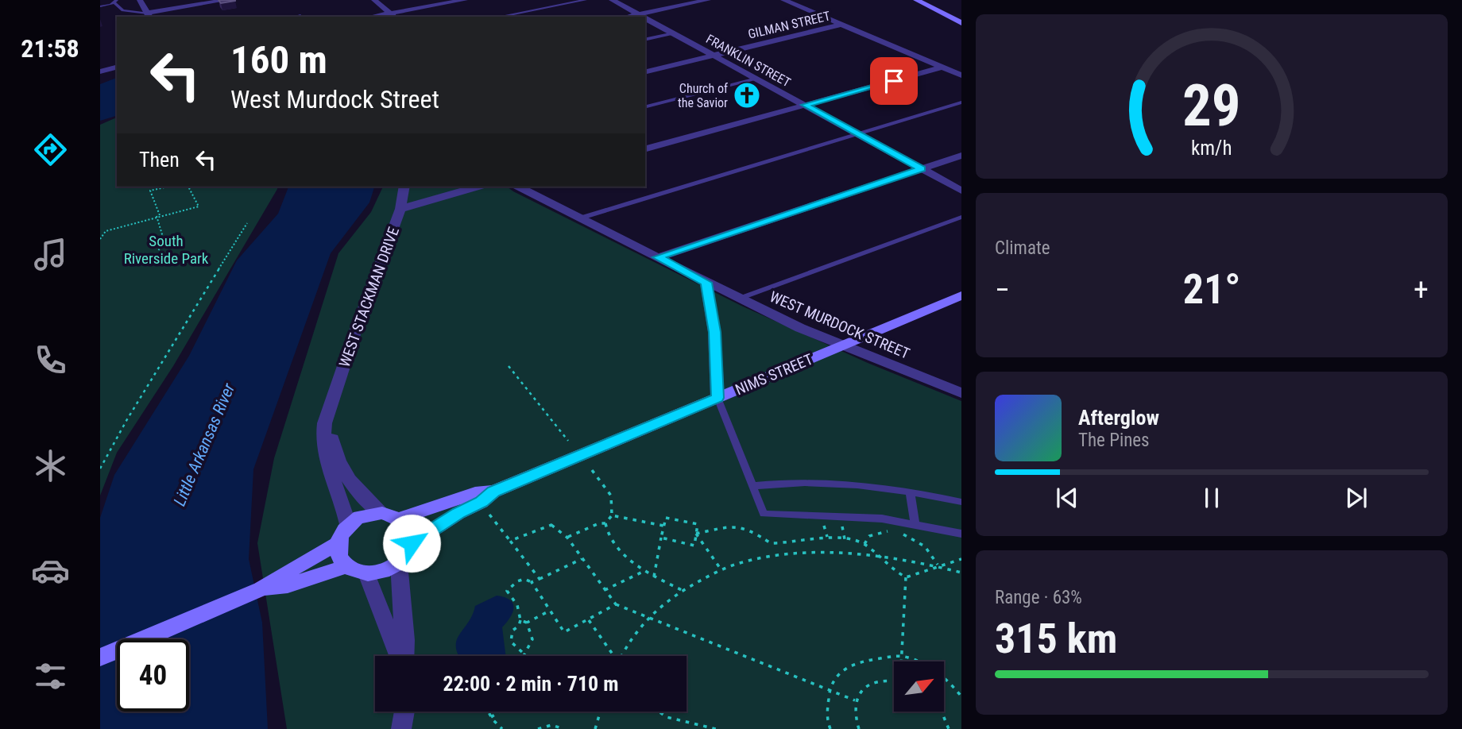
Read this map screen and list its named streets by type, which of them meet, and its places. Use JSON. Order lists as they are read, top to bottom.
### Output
{
  "streets": {
    "street": [
      "GILMAN STREET",
      "FRANKLIN STREET",
      "WEST STACKMAN DRIVE",
      "WEST MURDOCK STREET",
      "NIMS STREET"
    ]
  },
  "crossings": [
    ["GILMAN STREET", "FRANKLIN STREET"],
    ["WEST STACKMAN DRIVE", "NIMS STREET"],
    ["WEST MURDOCK STREET", "NIMS STREET"]
  ],
  "water": ["Little Arkansas River"],
  "parks": ["South Riverside Park"],
  "places": {
    "church": ["Church of the Savior"]
  },
  "north": "top right",
  "page": {
    "tabs": "21:58",
    "turn": ["160 m", "West Murdock Street"],
    "then": "Then",
    "tile": [
      "Climate",
      ["Range · 63%", "315 km"]
    ],
    "heat": ["−", "21°", "+"],
    "song": ["Afterglow", "The Pines"],
    "limit": "40",
    "trip": "22:00 · 2 min · 710 m",
    "gauge": ["29", "km/h"]
  }
}
